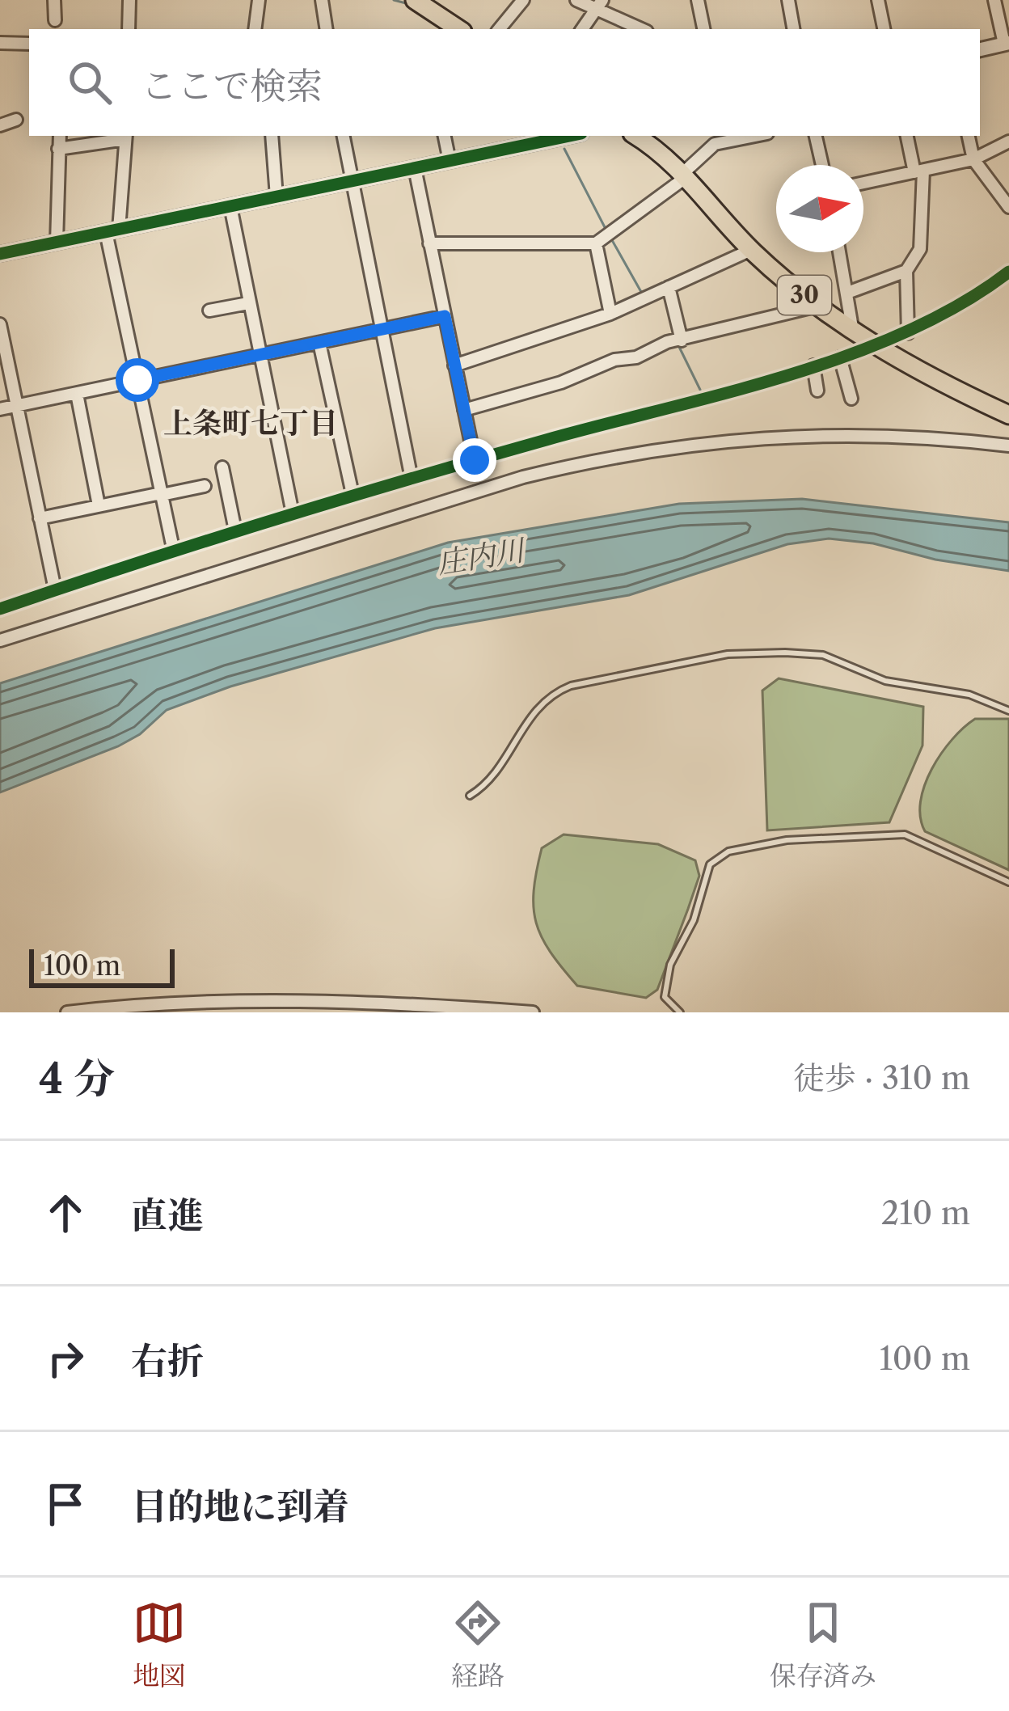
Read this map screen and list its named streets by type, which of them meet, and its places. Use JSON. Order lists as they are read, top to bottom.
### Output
{
  "streets": {
    "main road": ["30"]
  },
  "districts": ["上条町七丁目"],
  "water": ["庄内川"],
  "scale_bar": "100 m",
  "north": "right",
  "page": {
    "search": "ここで検索",
    "scale": "100 m",
    "heading": ["4 分", "徒歩 · 310 m"],
    "list": [
      ["直進", "210 m"],
      ["右折", "100 m"],
      "目的地に到着"
    ],
    "nav": ["地図", "経路", "保存済み"]
  }
}
